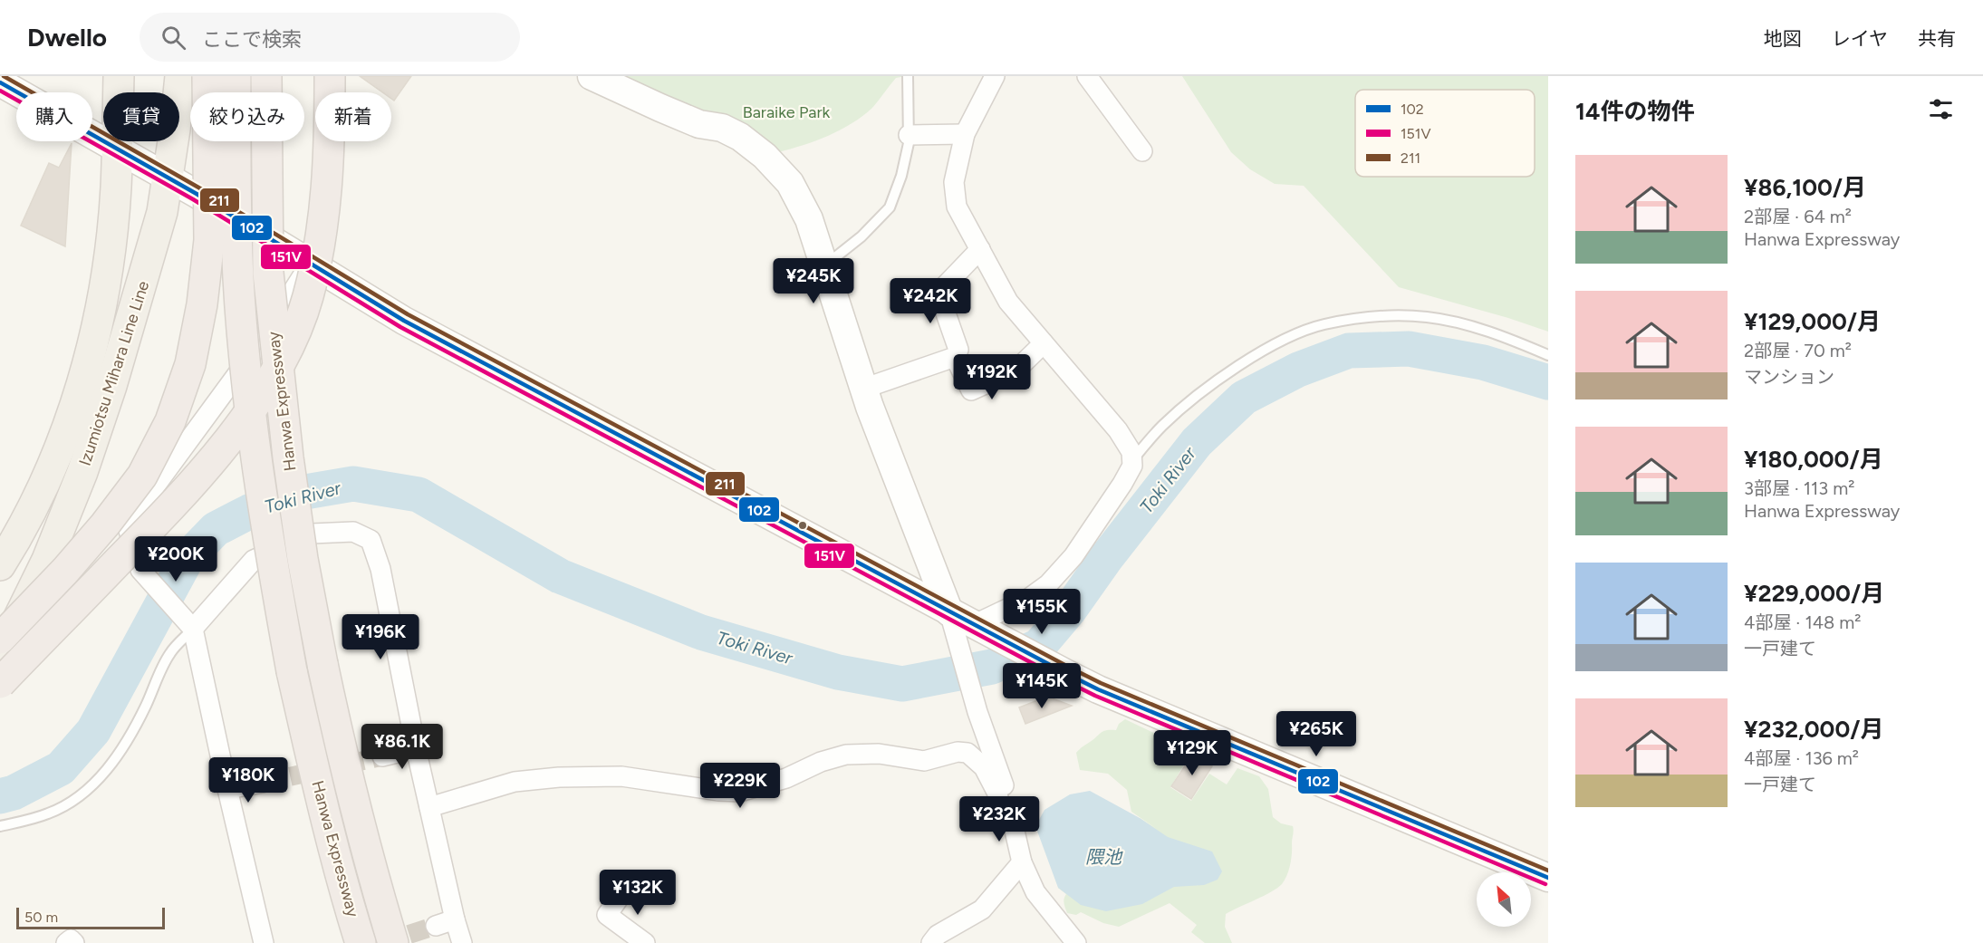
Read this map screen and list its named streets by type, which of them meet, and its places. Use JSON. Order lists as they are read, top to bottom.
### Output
{
  "streets": {
    "highway": ["Hanwa Expressway"],
    "main road": ["Izumiotsu Mihara Line Line"]
  },
  "water": ["Toki River", "隈池"],
  "parks": ["Baraike Park"],
  "lines": ["transit line 211", "transit line 102", "transit line 151V"],
  "legend": ["102", "151V", "211"],
  "scale_bar": "50 m",
  "north": "top left",
  "page": {
    "header": "Dwello",
    "search": "ここで検索",
    "nav": ["地図", "レイヤ", "共有"],
    "heading": "14件の物件",
    "chip": [
      "購入",
      "賃貸",
      "絞り込み",
      "新着"
    ],
    "list": [
      {
        "name": "¥86,100/月",
        "note": "2部屋 · 64 m² · Hanwa Expressway"
      },
      {
        "name": "¥129,000/月",
        "note": "2部屋 · 70 m² · マンション"
      },
      {
        "name": "¥180,000/月",
        "note": "3部屋 · 113 m² · Hanwa Expressway"
      },
      {
        "name": "¥229,000/月",
        "note": "4部屋 · 148 m² · 一戸建て"
      },
      {
        "name": "¥232,000/月",
        "note": "4部屋 · 136 m² · 一戸建て"
      }
    ],
    "price": [
      "¥245K",
      "¥242K",
      "¥192K",
      "¥200K",
      "¥155K",
      "¥196K",
      "¥145K",
      "¥265K",
      "¥86.1K",
      "¥129K",
      "¥180K",
      "¥229K",
      "¥232K",
      "¥132K"
    ],
    "scale": "50 m"
  }
}
